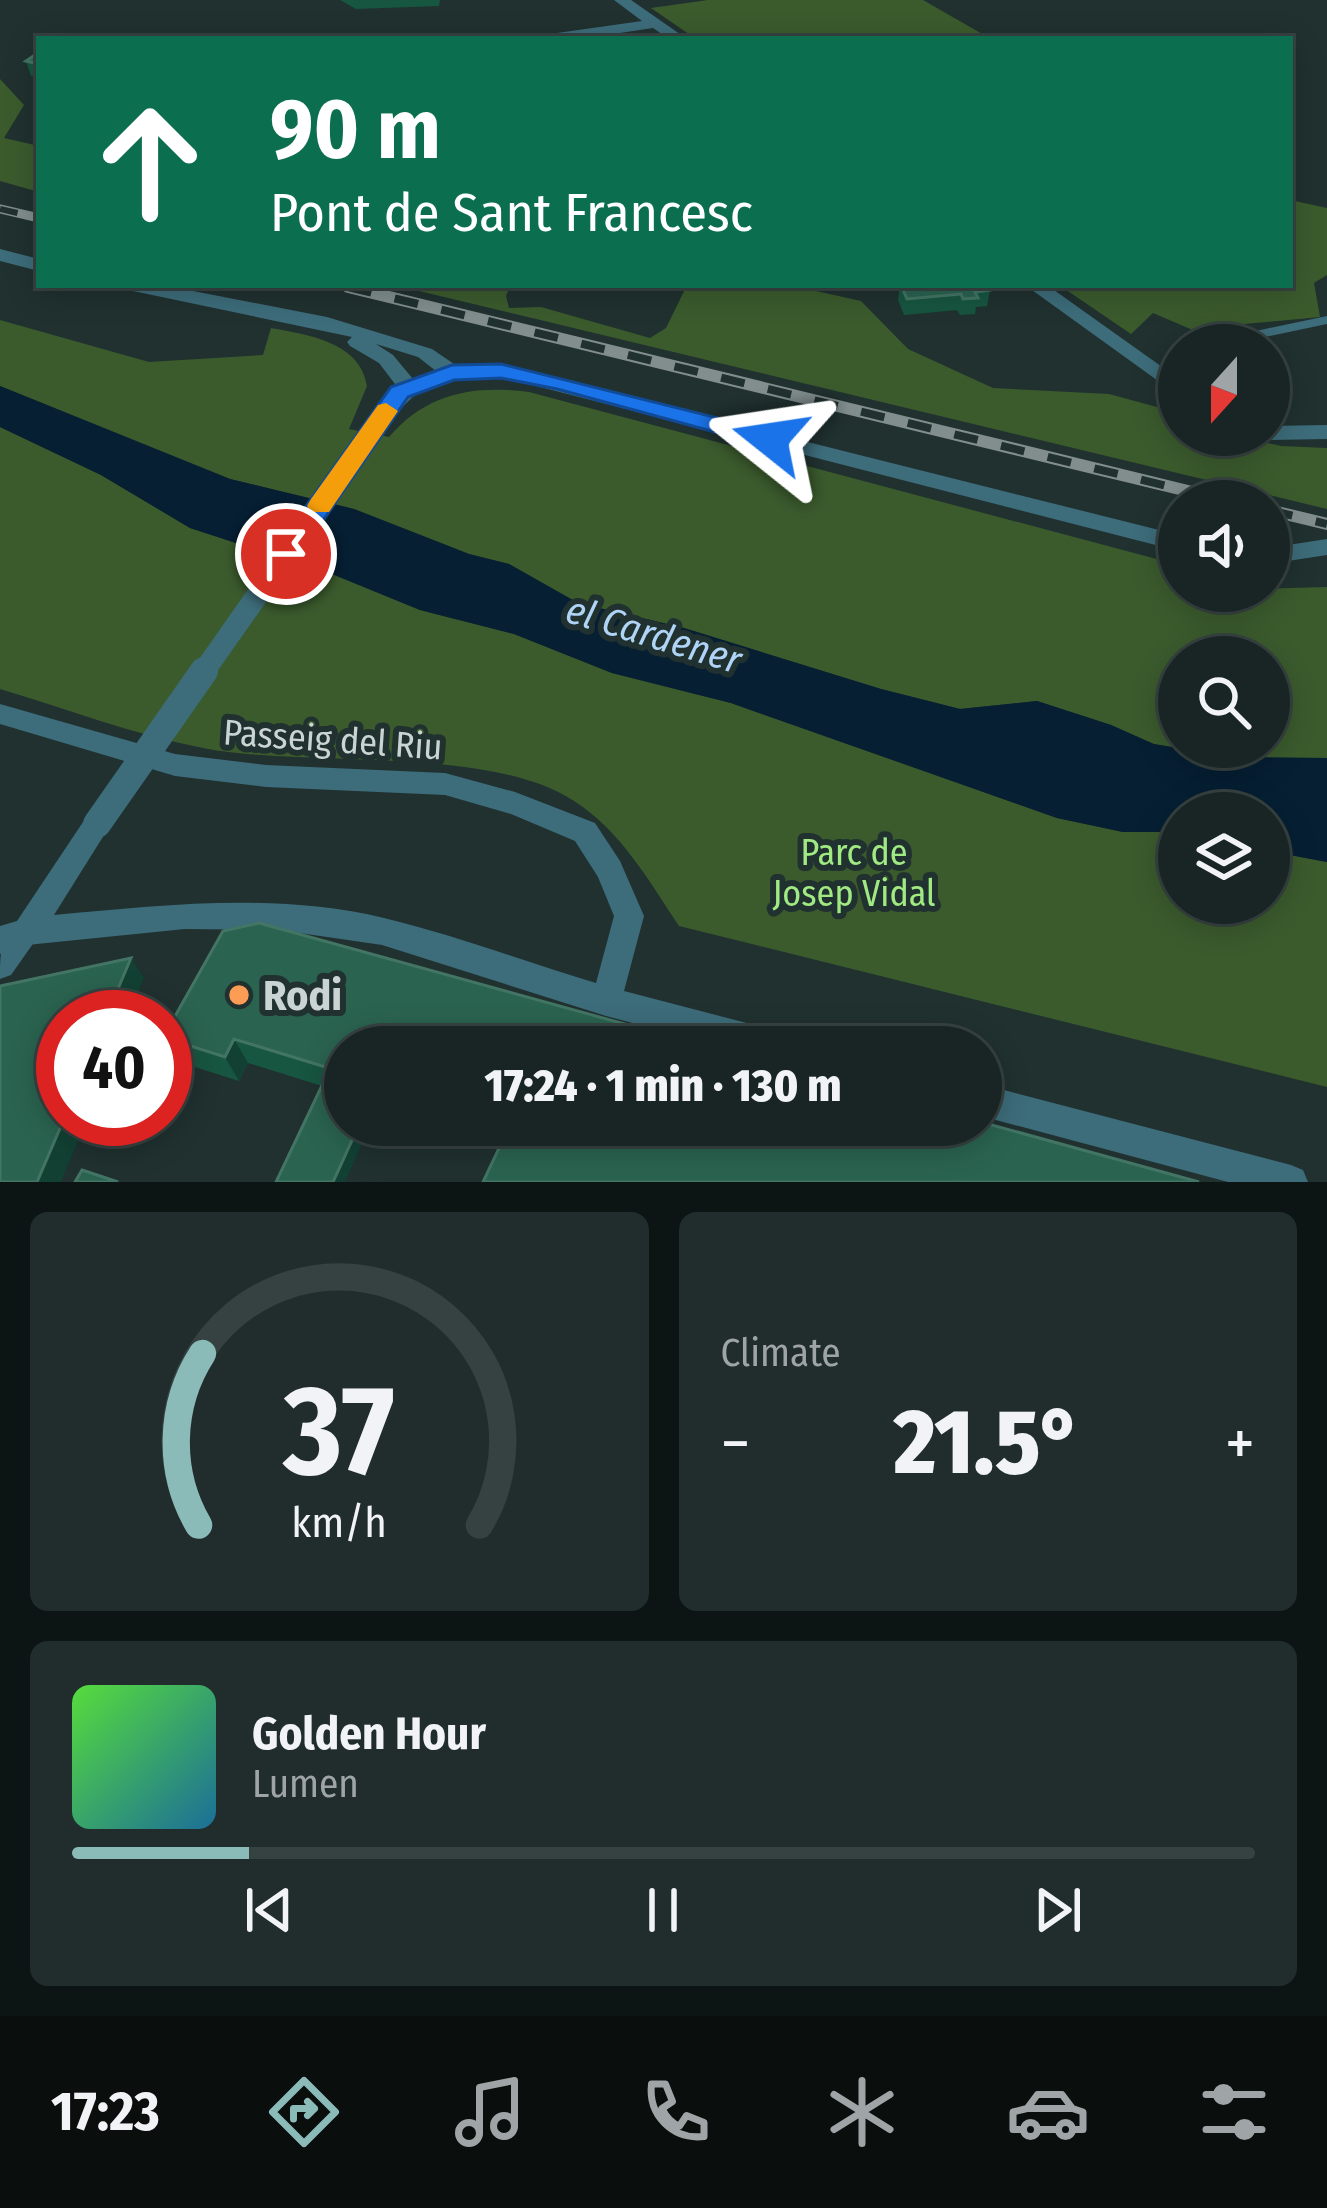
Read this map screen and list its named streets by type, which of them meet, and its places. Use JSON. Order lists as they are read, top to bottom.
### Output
{
  "streets": {
    "street": ["Passeig del Riu"]
  },
  "water": ["el Cardener"],
  "parks": ["Parc de Josep Vidal"],
  "places": ["Rodi"],
  "north": "bottom",
  "page": {
    "turn": ["90 m", "Pont de Sant Francesc"],
    "limit": "40",
    "trip": "17:24 · 1 min · 130 m",
    "tile": "Climate",
    "heat": ["−", "21.5°", "+"],
    "song": ["Golden Hour", "Lumen"],
    "tabs": "17:23",
    "gauge": ["37", "km/h"]
  }
}
